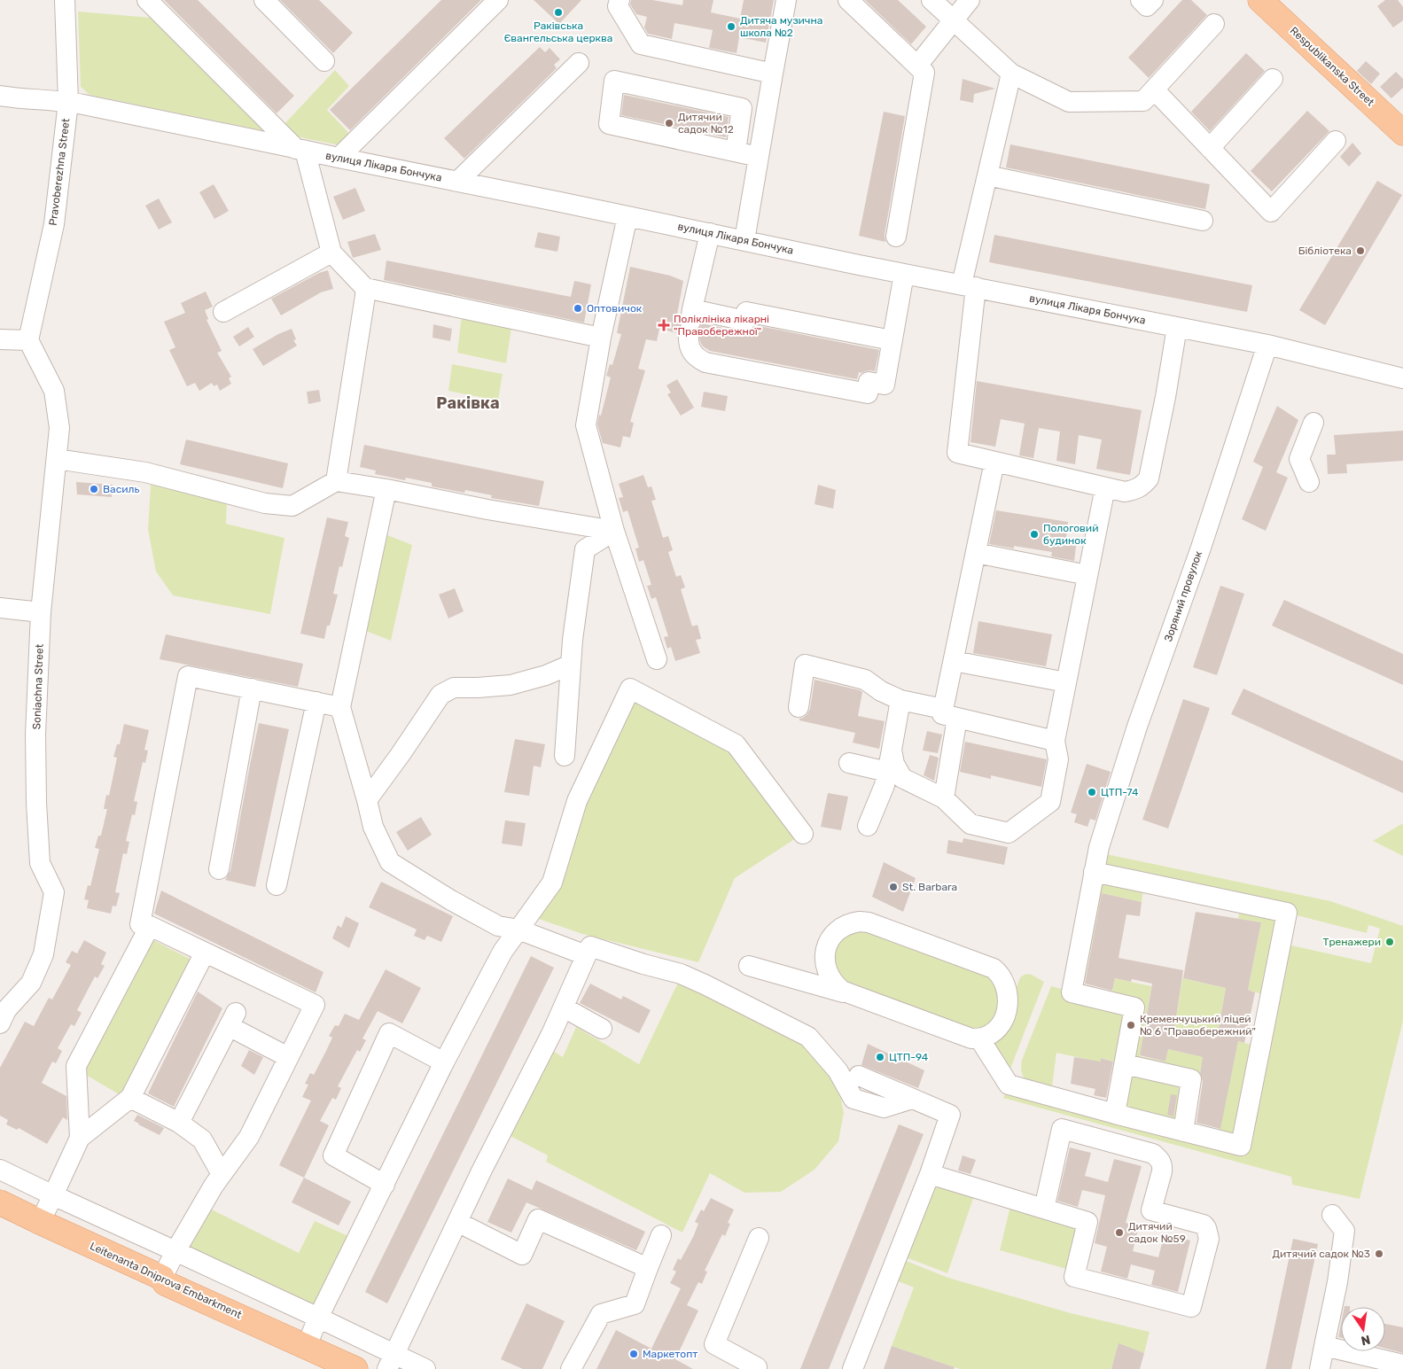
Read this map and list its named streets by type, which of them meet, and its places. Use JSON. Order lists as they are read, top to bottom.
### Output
{
  "streets": {
    "main road": ["Respublikanska Street", "Leitenanta Dniprova Embarkment"],
    "street": [
      "вулиця Лікаря Бончука",
      "Pravoberezhna Street",
      "Зоряний провулок",
      "Soniachna Street"
    ]
  },
  "crossings": [
    ["вулиця Лікаря Бончука", "Pravoberezhna Street"],
    ["вулиця Лікаря Бончука", "Зоряний провулок"],
    ["Pravoberezhna Street", "Soniachna Street"]
  ],
  "districts": ["Раківка"],
  "places": {
    "other": [
      "Раківська Євангельська церква",
      "Дитяча музична школа №2",
      "Дитячий садок №12",
      "Бібліотека",
      "Оптовичок",
      "Василь",
      "Пологовий будинок",
      "ЦТП-74",
      "St. Barbara",
      "Тренажери",
      "Кременчуцький ліцей № 6 \"Правобережний\"",
      "ЦТП-94",
      "Дитячий садок №59",
      "Дитячий садок №3",
      "Маркетопт"
    ],
    "health": ["Поліклініка лікарні \"Правобережної\""]
  },
  "north": "bottom"
}
